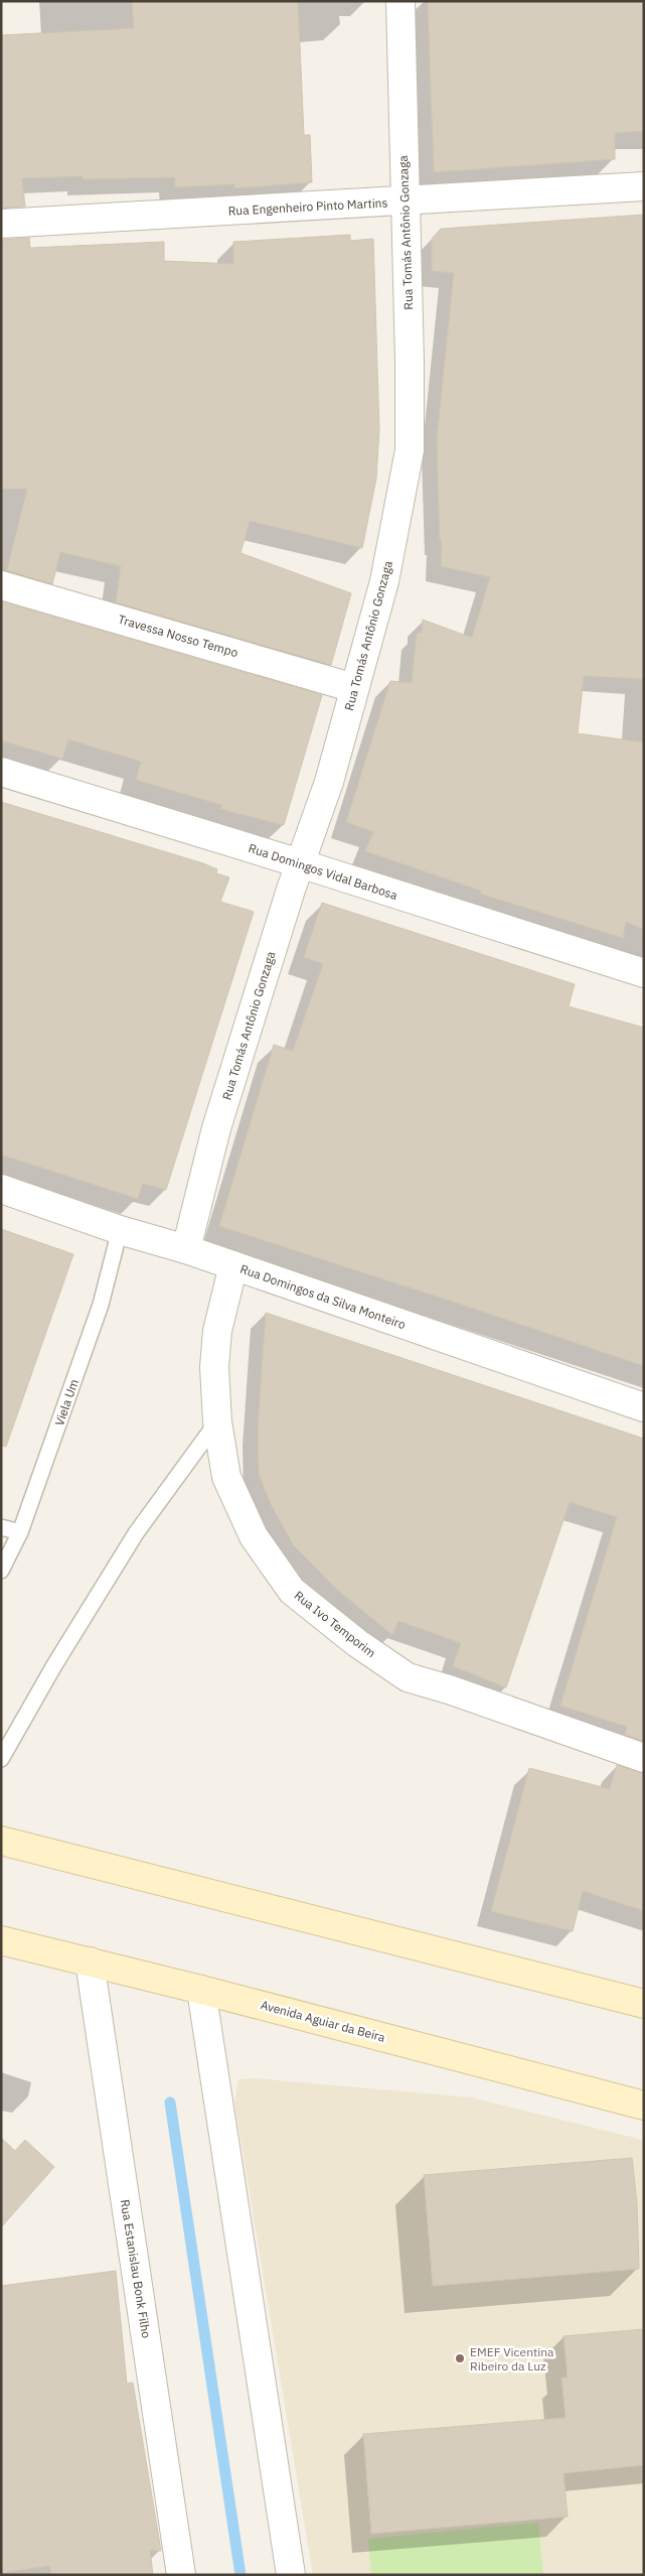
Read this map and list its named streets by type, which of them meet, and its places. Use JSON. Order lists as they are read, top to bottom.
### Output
{
  "streets": {
    "main road": ["Avenida Aguiar da Beira"],
    "street": [
      "Rua Engenheiro Pinto Martins",
      "Rua Tomás Antônio Gonzaga",
      "Travessa Nosso Tempo",
      "Rua Domingos Vidal Barbosa",
      "Rua Domingos da Silva Monteiro",
      "Rua Ivo Temporim",
      "Rua Estanislau Bonk Filho"
    ],
    "lane": ["Viela Um"]
  },
  "crossings": [
    ["Rua Engenheiro Pinto Martins", "Rua Tomás Antônio Gonzaga"],
    ["Rua Tomás Antônio Gonzaga", "Travessa Nosso Tempo"],
    ["Rua Tomás Antônio Gonzaga", "Rua Domingos Vidal Barbosa"],
    ["Rua Tomás Antônio Gonzaga", "Rua Domingos da Silva Monteiro"],
    ["Rua Domingos da Silva Monteiro", "Viela Um"],
    ["Rua Domingos da Silva Monteiro", "Rua Ivo Temporim"],
    ["Avenida Aguiar da Beira", "Rua Estanislau Bonk Filho"]
  ],
  "places": ["EMEF Vicentina Ribeiro da Luz"]
}
